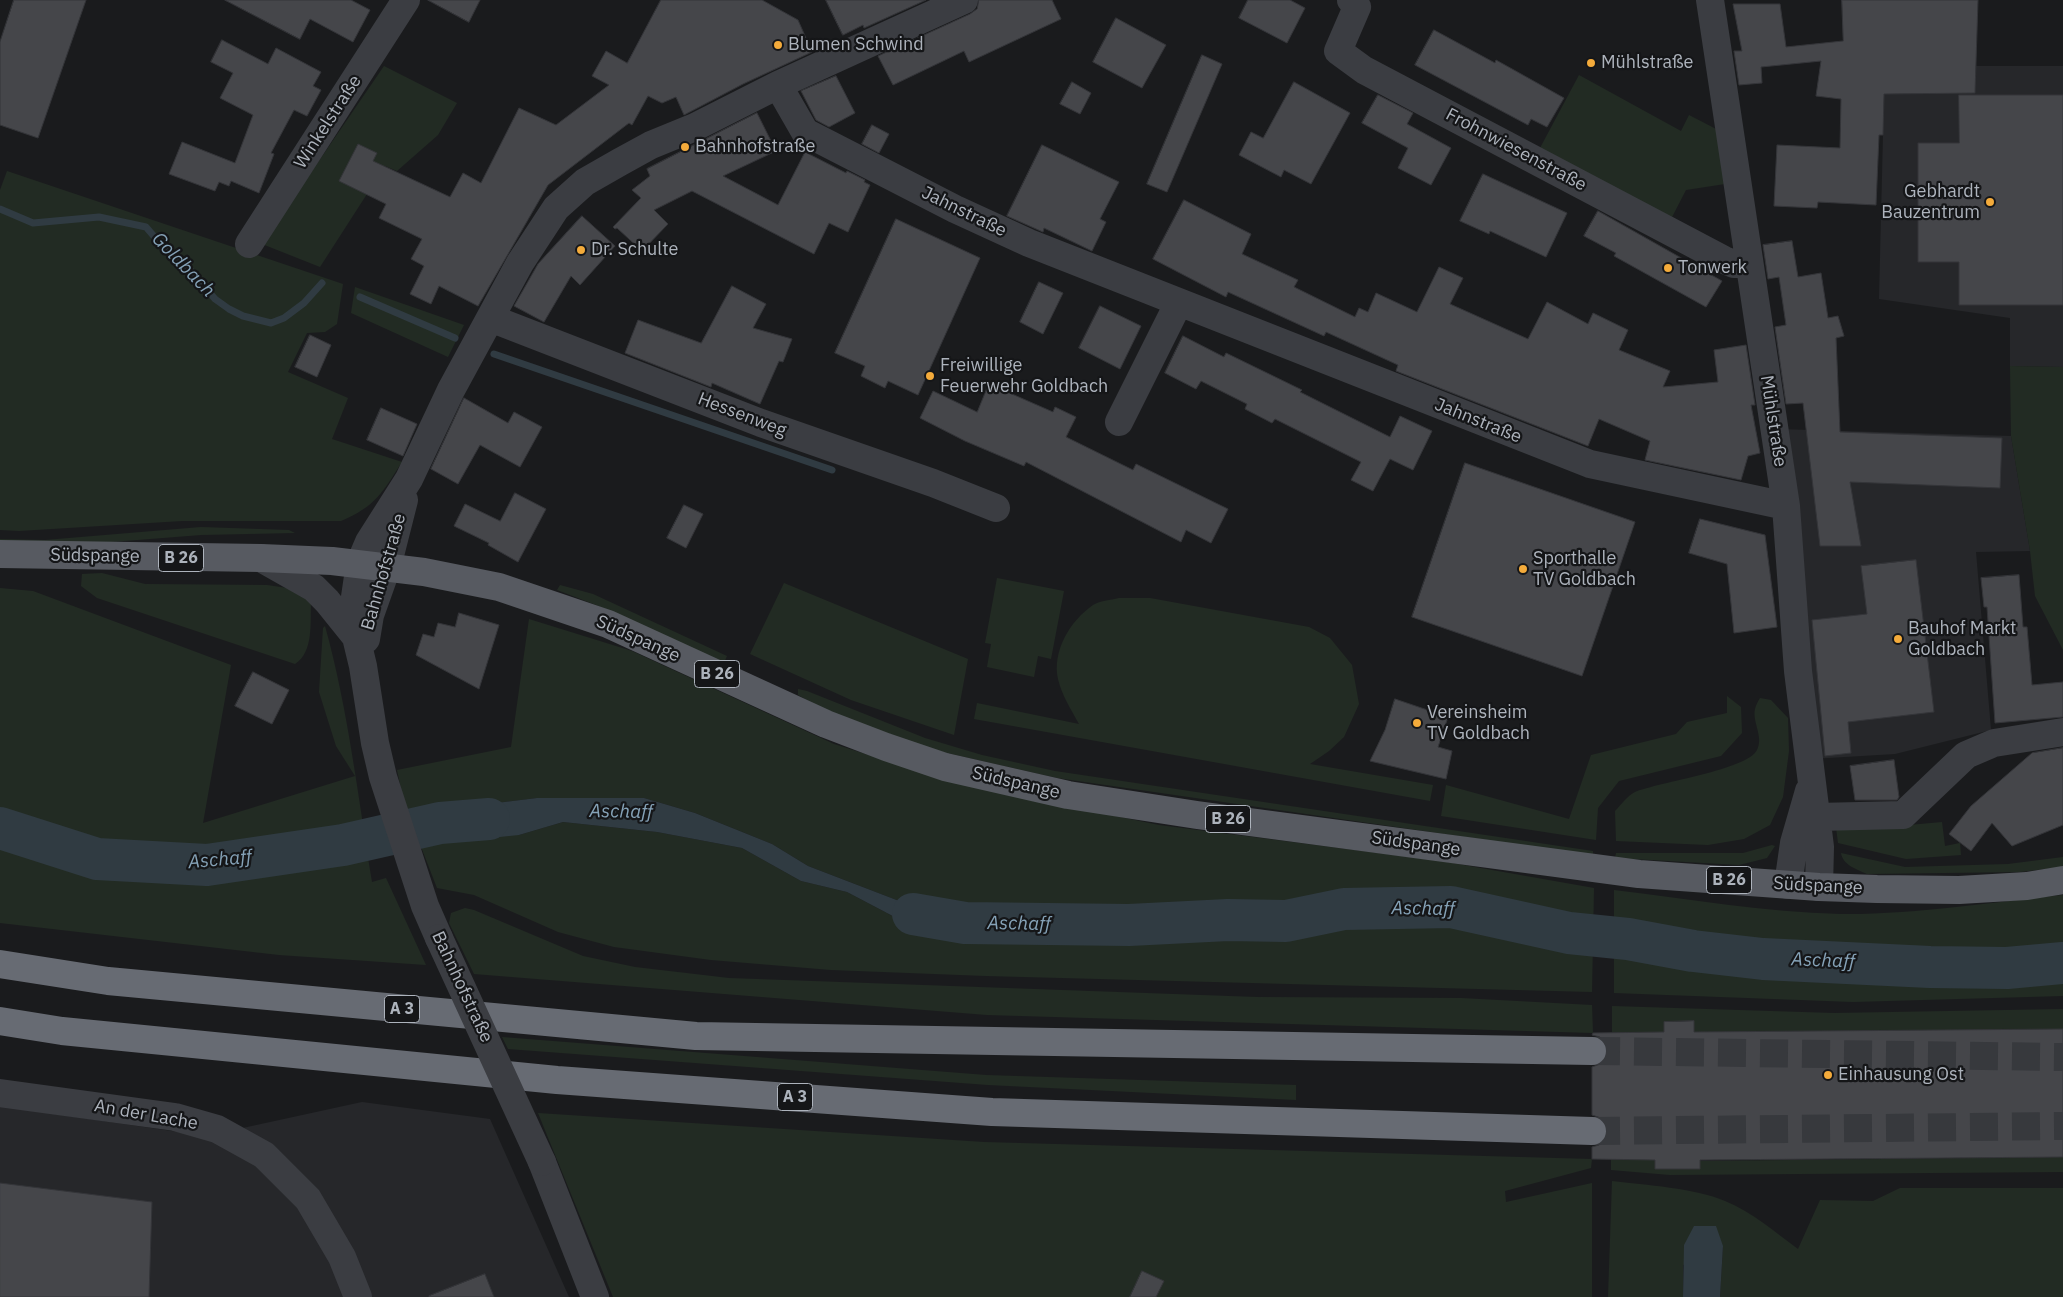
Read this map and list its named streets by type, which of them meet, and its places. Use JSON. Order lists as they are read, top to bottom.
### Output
{
  "streets": {
    "highway": ["A 3"],
    "main road": ["Südspange", "B 26"],
    "street": [
      "Winkelstraße",
      "Frohnwiesenstraße",
      "Jahnstraße",
      "Hessenweg",
      "Mühlstraße",
      "Bahnhofstraße",
      "An der Lache"
    ]
  },
  "crossings": [
    ["Frohnwiesenstraße", "Mühlstraße"],
    ["Jahnstraße", "Mühlstraße"],
    ["Jahnstraße", "Bahnhofstraße"],
    ["Hessenweg", "Bahnhofstraße"],
    ["Mühlstraße", "Südspange"],
    ["Südspange", "Bahnhofstraße"]
  ],
  "water": ["Goldbach", "Aschaff"],
  "places": [
    "Blumen Schwind",
    "Mühlstraße",
    "Bahnhofstraße",
    "Gebhardt Bauzentrum",
    "Dr. Schulte",
    "Tonwerk",
    "Freiwillige Feuerwehr Goldbach",
    "Sporthalle TV Goldbach",
    "Bauhof Markt Goldbach",
    "Vereinsheim TV Goldbach",
    "Einhausung Ost"
  ]
}
